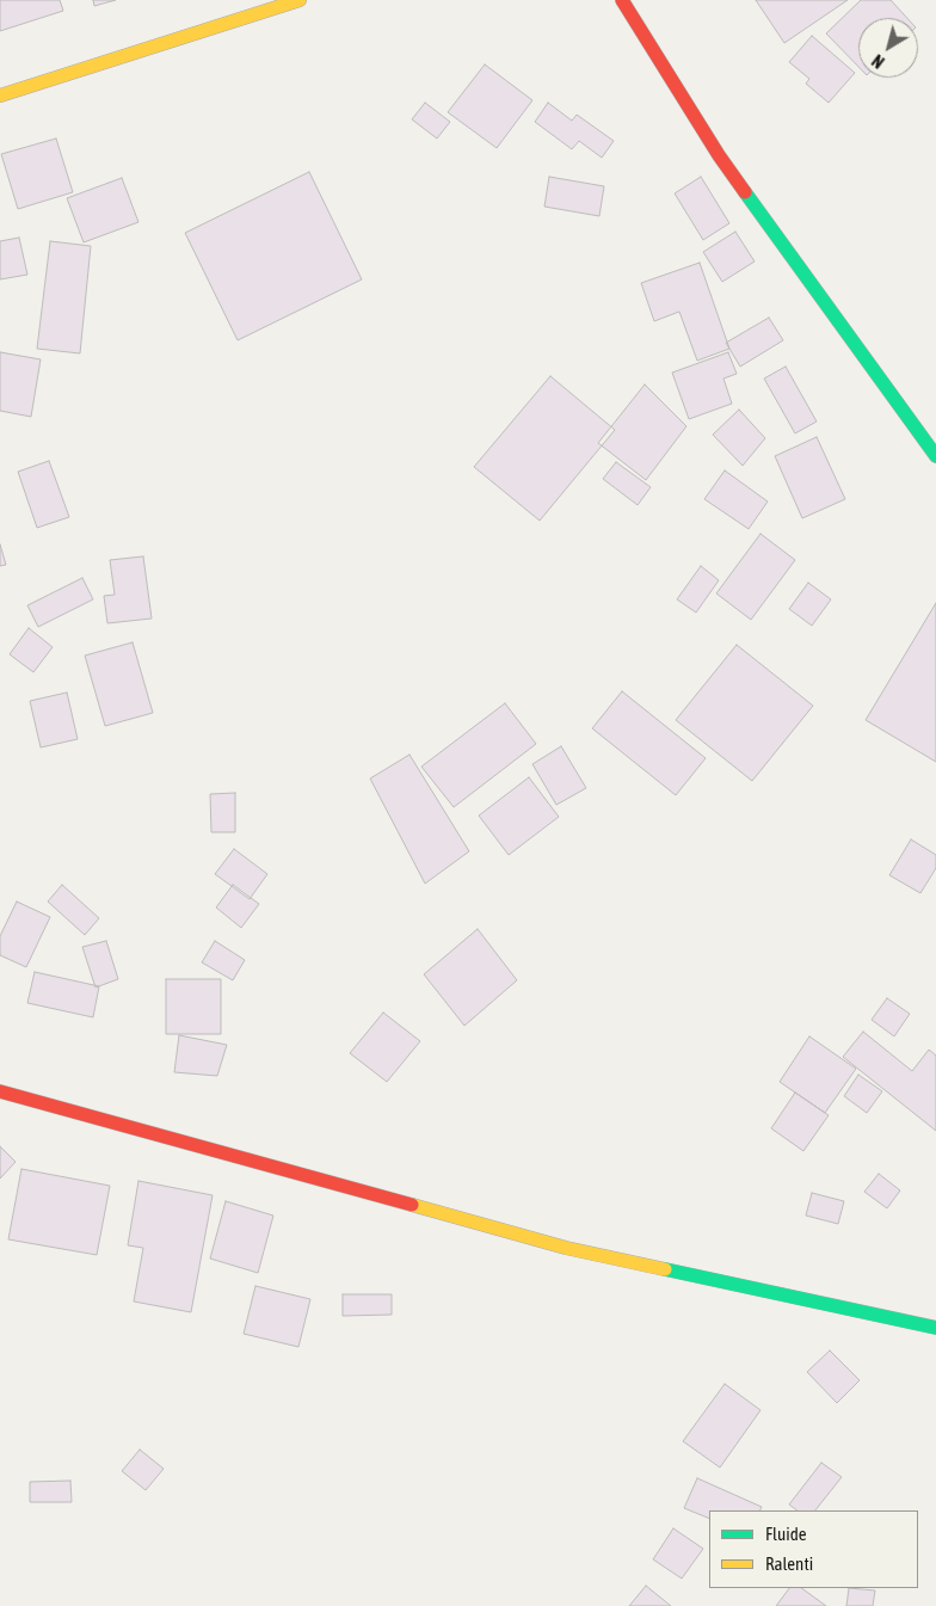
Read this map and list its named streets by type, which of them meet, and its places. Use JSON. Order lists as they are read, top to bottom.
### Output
{
  "legend": ["Fluide", "Ralenti"],
  "north": "bottom left"
}
